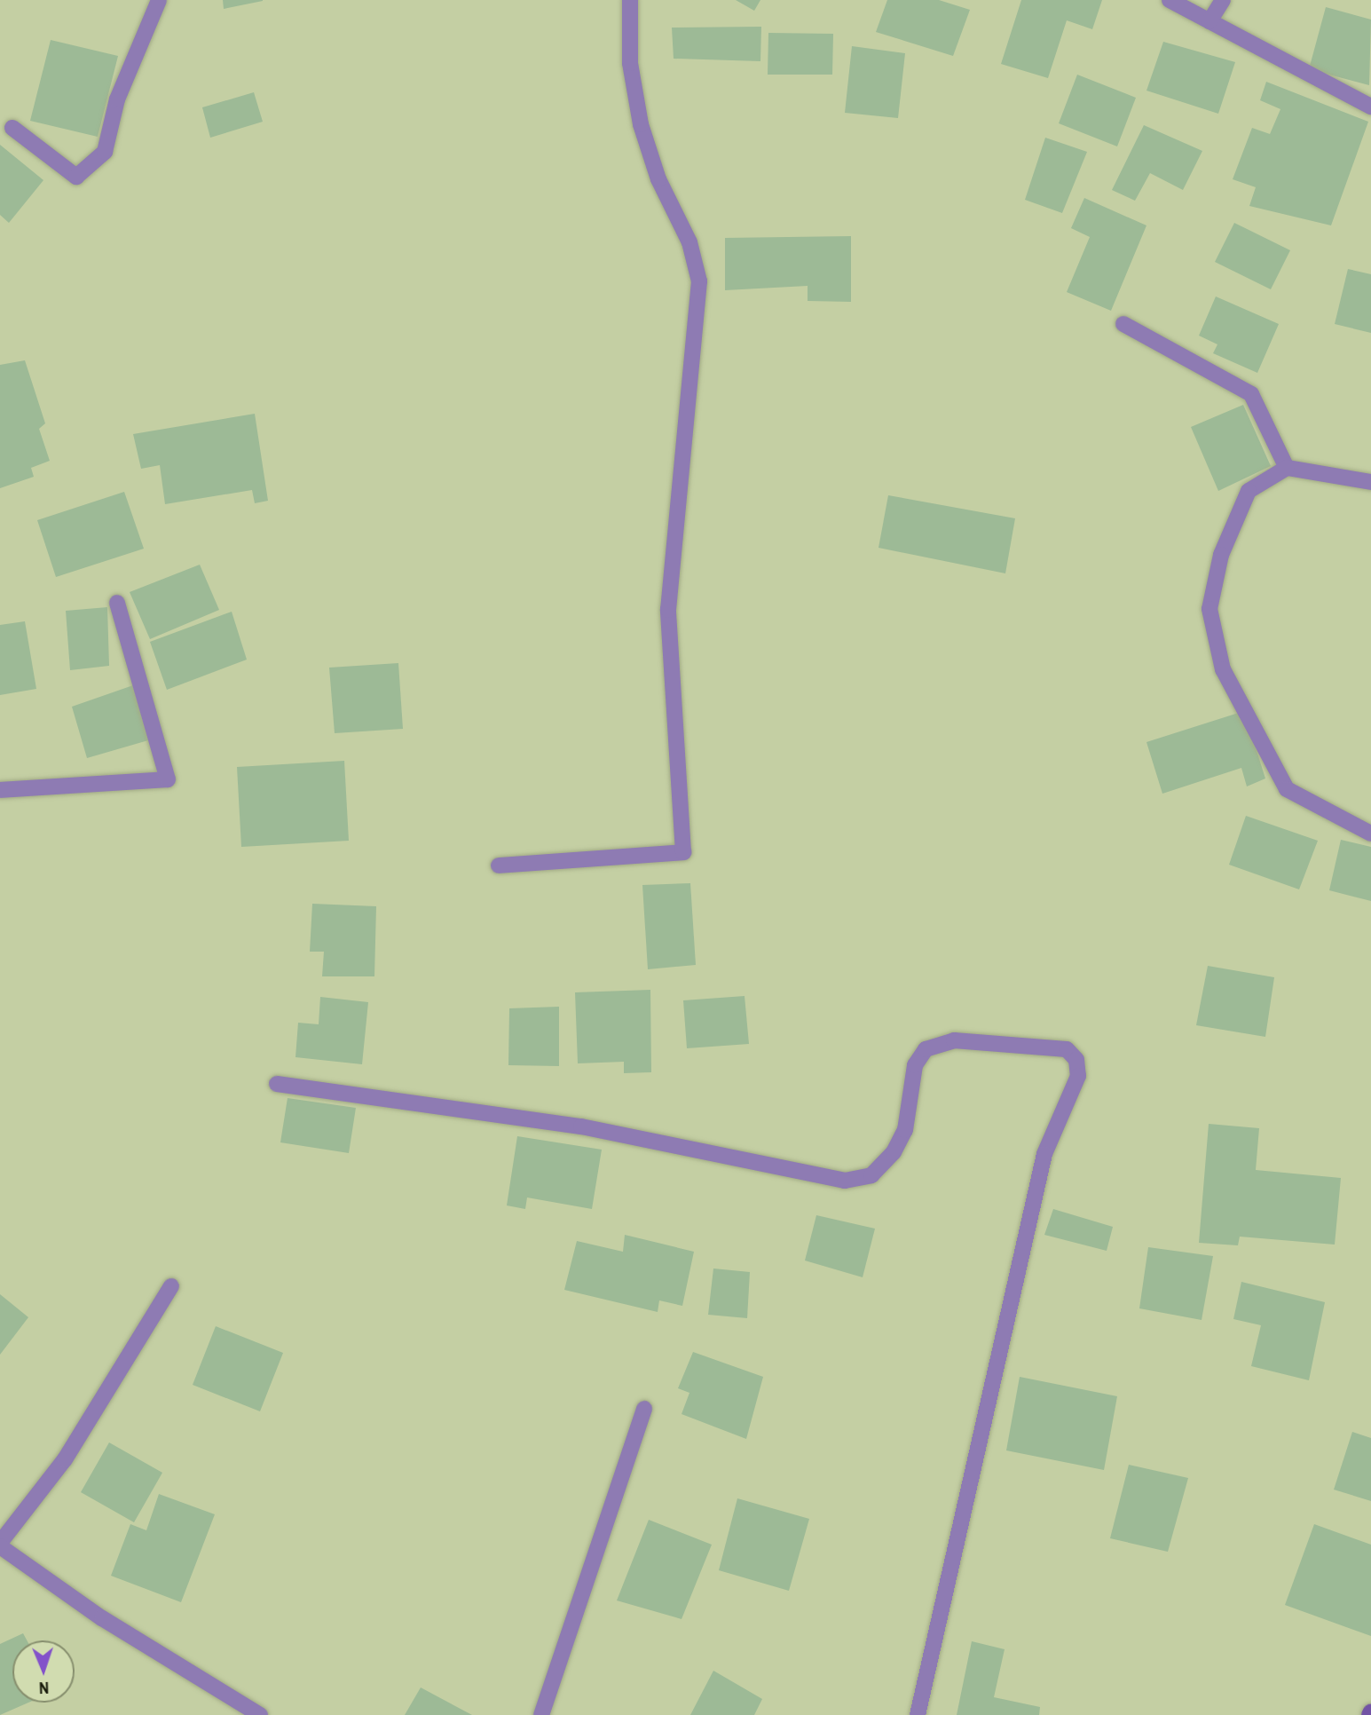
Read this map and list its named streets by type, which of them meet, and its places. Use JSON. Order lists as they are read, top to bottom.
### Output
{
  "north": "bottom"
}
